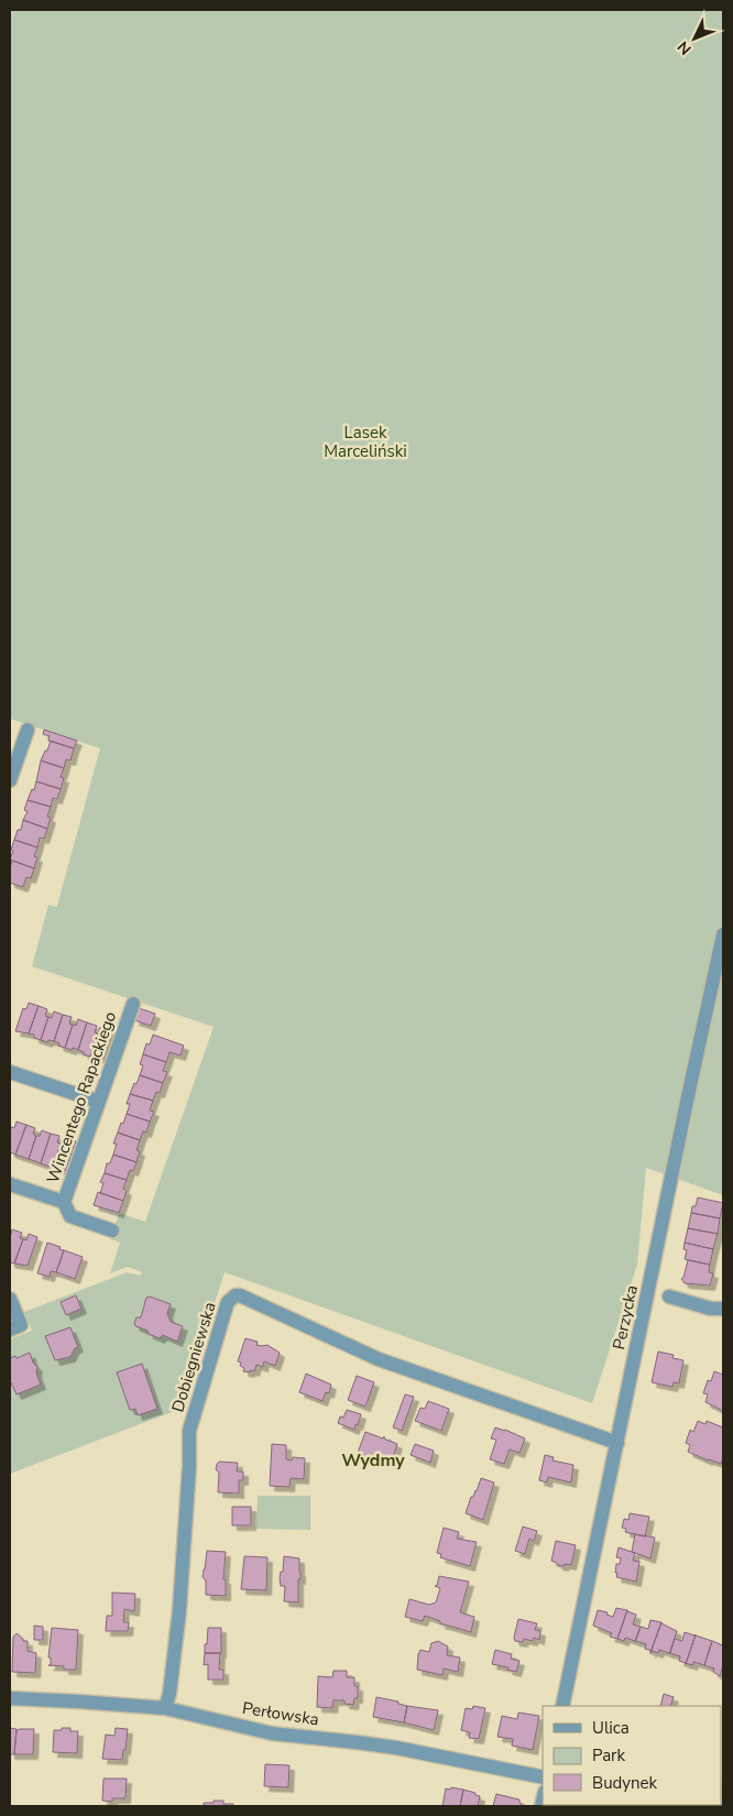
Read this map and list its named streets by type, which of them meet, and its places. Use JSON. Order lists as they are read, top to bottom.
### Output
{
  "streets": {
    "street": [
      "Wincentego Rapackiego",
      "Perzycka",
      "Dobiegniewska",
      "Perłowska"
    ]
  },
  "crossings": [
    ["Perzycka", "Dobiegniewska"],
    ["Dobiegniewska", "Perłowska"]
  ],
  "districts": ["Wydmy"],
  "parks": ["Lasek Marceliński"],
  "legend": ["Ulica", "Park", "Budynek"],
  "north": "bottom left"
}
